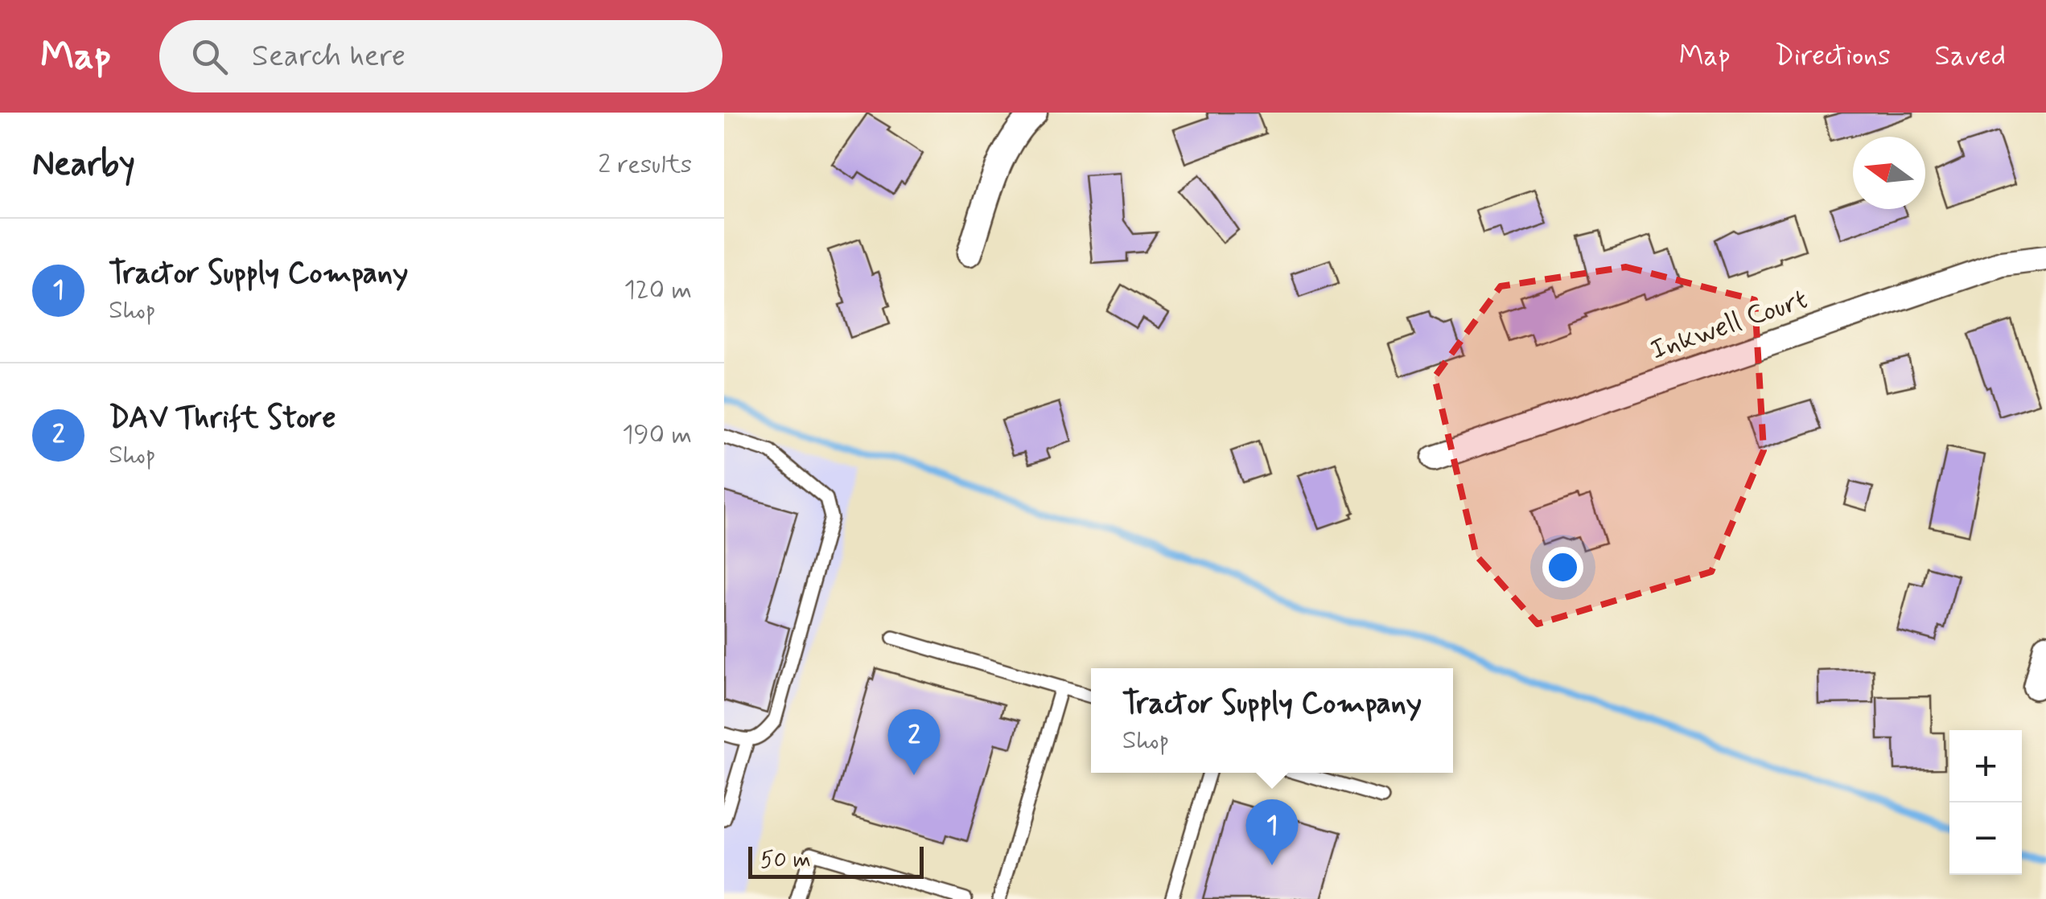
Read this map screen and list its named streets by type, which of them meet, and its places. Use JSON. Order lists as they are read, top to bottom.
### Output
{
  "streets": {
    "street": ["Inkwell Court"]
  },
  "scale_bar": "50 m",
  "north": "left",
  "page": {
    "header": "Map",
    "search": "Search here",
    "nav": ["Map", "Directions", "Saved"],
    "heading": ["Nearby", "2 results"],
    "list": [
      {
        "mark": "1",
        "name": "Tractor Supply Company",
        "note": "Shop",
        "value": "120 m"
      },
      {
        "mark": "2",
        "name": "DAV Thrift Store",
        "note": "Shop",
        "value": "190 m"
      }
    ],
    "popup": ["Tractor Supply Company", "Shop"],
    "pins": ["2", "1"],
    "map_buttons": ["+", "−"],
    "scale": "50 m"
  }
}
